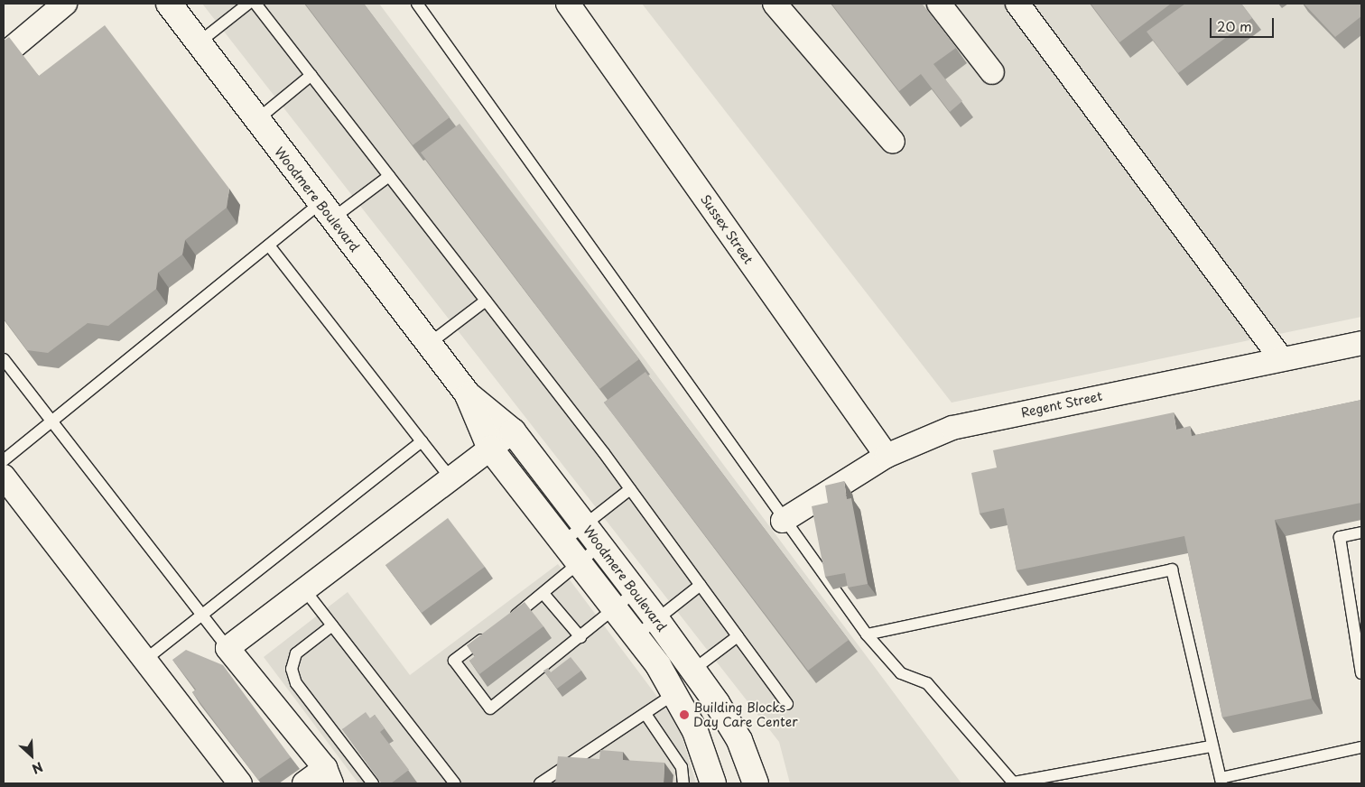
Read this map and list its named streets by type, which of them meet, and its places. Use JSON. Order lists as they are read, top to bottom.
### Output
{
  "streets": {
    "street": ["Woodmere Boulevard", "Sussex Street", "Regent Street"]
  },
  "crossings": [
    ["Sussex Street", "Regent Street"]
  ],
  "places": ["Building Blocks Day Care Center"],
  "scale_bar": "20 m",
  "north": "bottom right"
}
